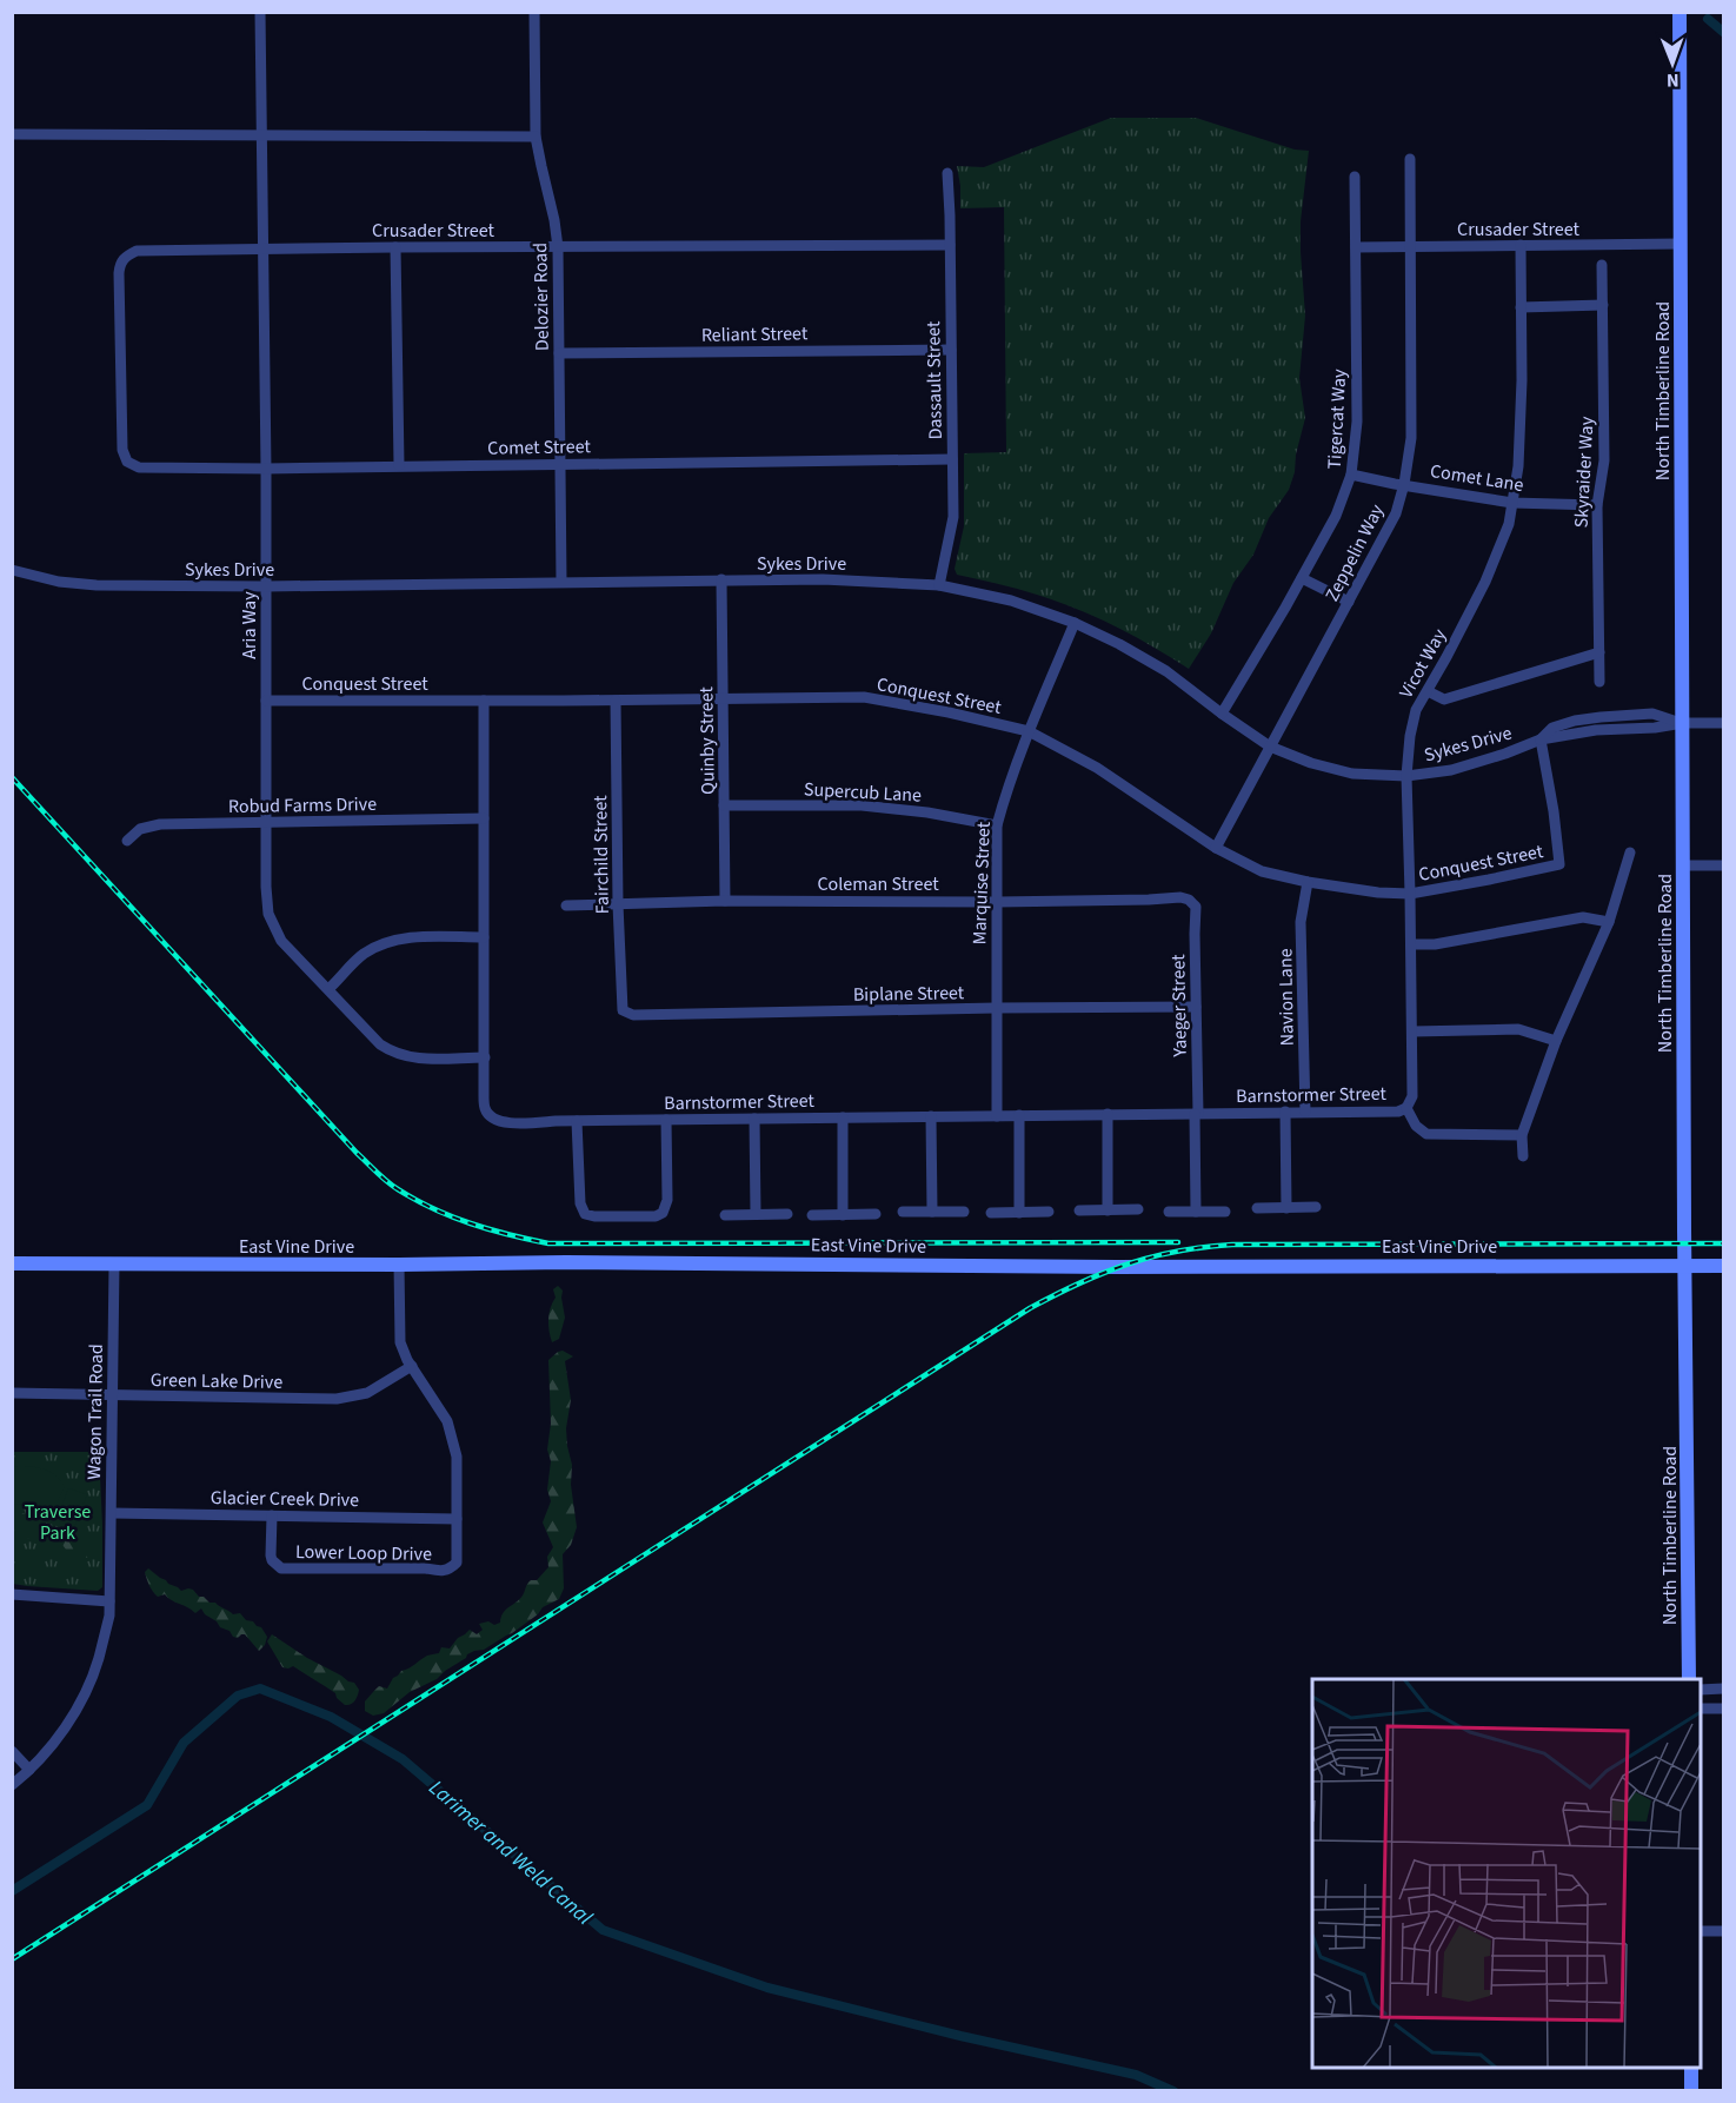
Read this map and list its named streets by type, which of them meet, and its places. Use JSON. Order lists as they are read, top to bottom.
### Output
{
  "streets": {
    "main road": ["North Timberline Road", "East Vine Drive"],
    "street": [
      "Crusader Street",
      "Delozier Road",
      "Reliant Street",
      "Dassault Street",
      "Tigercat Way",
      "Comet Street",
      "Skyraider Way",
      "Comet Lane",
      "Zeppelin Way",
      "Sykes Drive",
      "Aria Way",
      "Vicot Way",
      "Conquest Street",
      "Quinby Street",
      "Supercub Lane",
      "Robud Farms Drive",
      "Fairchild Street",
      "Coleman Street",
      "Marquise Street",
      "Biplane Street",
      "Navion Lane",
      "Yaeger Street",
      "Barnstormer Street",
      "Green Lake Drive",
      "Wagon Trail Road",
      "Glacier Creek Drive",
      "Lower Loop Drive"
    ]
  },
  "crossings": [
    ["Crusader Street", "Delozier Road"],
    ["Crusader Street", "Dassault Street"],
    ["Crusader Street", "North Timberline Road"],
    ["Crusader Street", "Tigercat Way"],
    ["Crusader Street", "Comet Street"],
    ["Crusader Street", "Zeppelin Way"],
    ["Crusader Street", "Aria Way"],
    ["Crusader Street", "Vicot Way"],
    ["Delozier Road", "Reliant Street"],
    ["Delozier Road", "Comet Street"],
    ["Delozier Road", "Sykes Drive"],
    ["Reliant Street", "Dassault Street"],
    ["Dassault Street", "Comet Street"],
    ["Dassault Street", "Sykes Drive"],
    ["North Timberline Road", "Sykes Drive"],
    ["North Timberline Road", "East Vine Drive"],
    ["Tigercat Way", "Comet Lane"],
    ["Tigercat Way", "Sykes Drive"],
    ["Comet Street", "Aria Way"],
    ["Skyraider Way", "Comet Lane"],
    ["Comet Lane", "Zeppelin Way"],
    ["Comet Lane", "Vicot Way"],
    ["Zeppelin Way", "Sykes Drive"],
    ["Zeppelin Way", "Conquest Street"],
    ["Sykes Drive", "Aria Way"],
    ["Sykes Drive", "Vicot Way"],
    ["Sykes Drive", "Conquest Street"],
    ["Sykes Drive", "Quinby Street"],
    ["Sykes Drive", "Marquise Street"],
    ["Aria Way", "Conquest Street"],
    ["Aria Way", "Robud Farms Drive"],
    ["Aria Way", "Barnstormer Street"],
    ["Vicot Way", "Conquest Street"],
    ["Vicot Way", "Barnstormer Street"],
    ["Conquest Street", "Quinby Street"],
    ["Conquest Street", "Fairchild Street"],
    ["Conquest Street", "Marquise Street"],
    ["Conquest Street", "Navion Lane"],
    ["Conquest Street", "Barnstormer Street"],
    ["Quinby Street", "Supercub Lane"],
    ["Quinby Street", "Coleman Street"],
    ["Supercub Lane", "Marquise Street"],
    ["Robud Farms Drive", "Barnstormer Street"],
    ["Fairchild Street", "Coleman Street"],
    ["Fairchild Street", "Biplane Street"],
    ["Coleman Street", "Marquise Street"],
    ["Coleman Street", "Yaeger Street"],
    ["Marquise Street", "Biplane Street"],
    ["Marquise Street", "Barnstormer Street"],
    ["Biplane Street", "Yaeger Street"],
    ["Navion Lane", "Barnstormer Street"],
    ["Yaeger Street", "Barnstormer Street"],
    ["East Vine Drive", "Wagon Trail Road"],
    ["Green Lake Drive", "Wagon Trail Road"],
    ["Wagon Trail Road", "Glacier Creek Drive"],
    ["Glacier Creek Drive", "Lower Loop Drive"]
  ],
  "water": ["Larimer and Weld Canal"],
  "parks": ["Traverse Park"],
  "north": "bottom"
}
